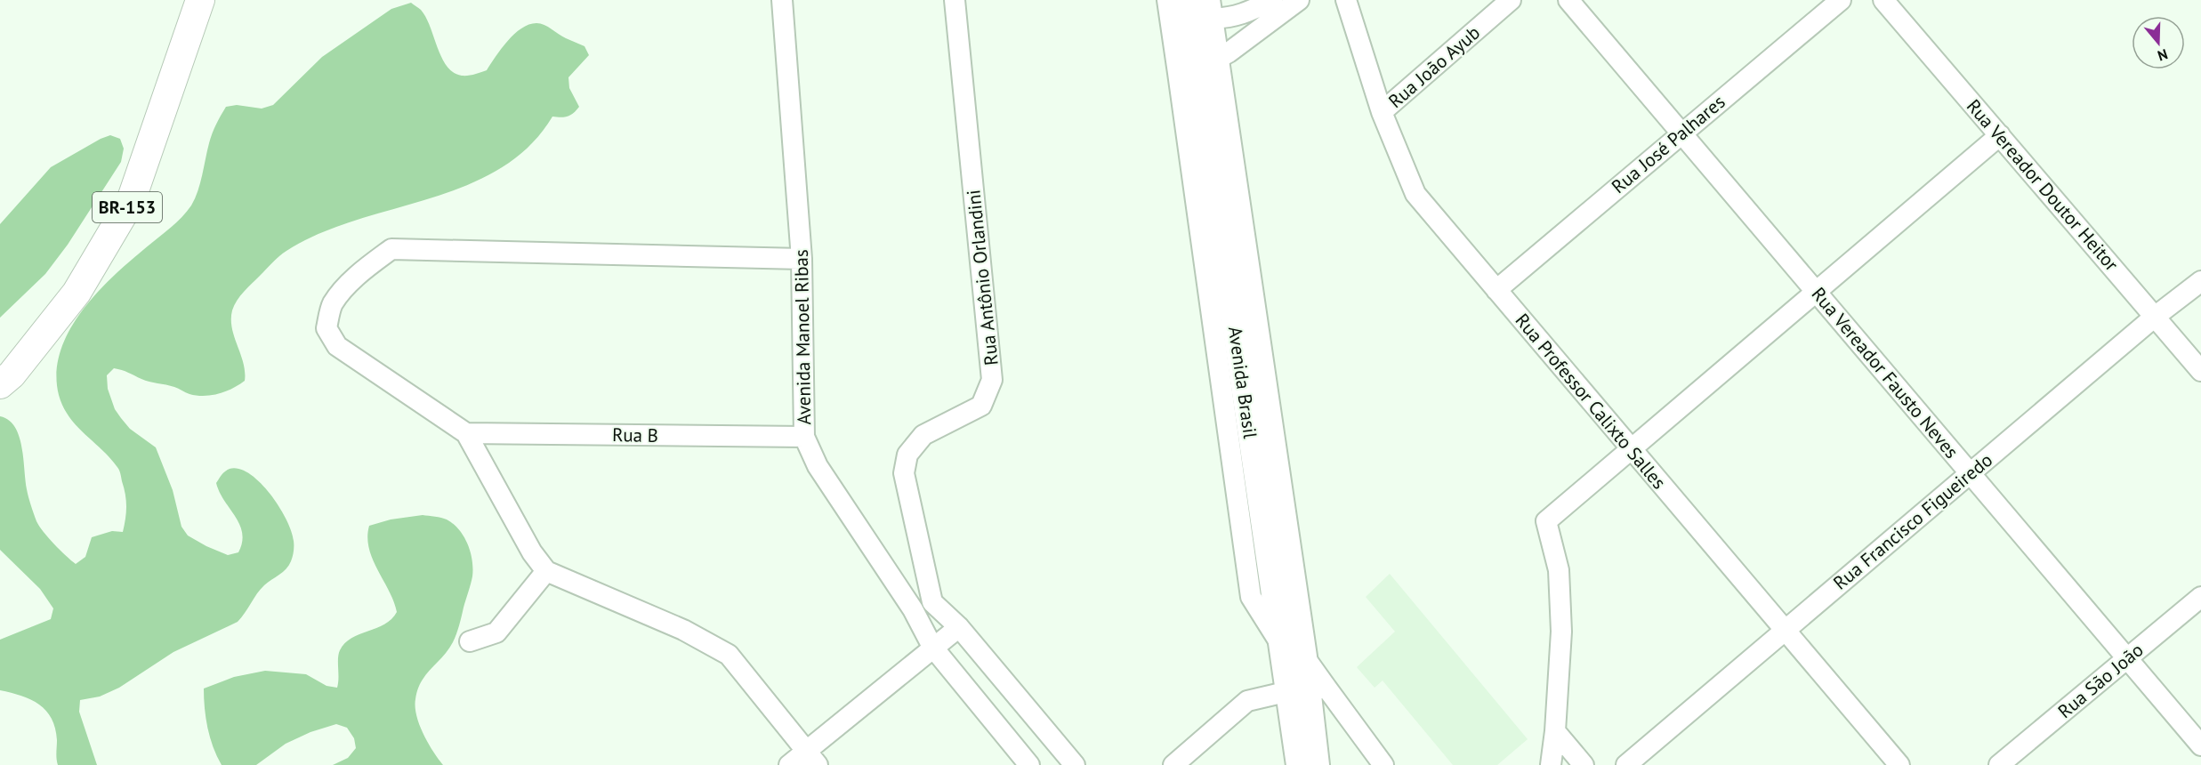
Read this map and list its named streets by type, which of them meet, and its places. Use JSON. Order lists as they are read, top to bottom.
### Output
{
  "streets": {
    "highway": ["BR-153"],
    "main road": ["Avenida Brasil"],
    "street": [
      "Rua João Ayub",
      "Rua José Palhares",
      "Rua Vereador Doutor Heitor",
      "Rua Antônio Orlandini",
      "Avenida Manoel Ribas",
      "Rua Vereador Fausto Neves",
      "Rua Professor Calixto Salles",
      "Rua B",
      "Rua Francisco Figueiredo",
      "Rua São João"
    ]
  },
  "crossings": [
    ["Rua João Ayub", "Rua Professor Calixto Salles"],
    ["Rua José Palhares", "Rua Vereador Fausto Neves"],
    ["Rua José Palhares", "Rua Professor Calixto Salles"],
    ["Rua Vereador Doutor Heitor", "Rua Francisco Figueiredo"],
    ["Avenida Manoel Ribas", "Rua B"],
    ["Rua Vereador Fausto Neves", "Rua Francisco Figueiredo"],
    ["Rua Vereador Fausto Neves", "Rua São João"],
    ["Rua Professor Calixto Salles", "Rua Francisco Figueiredo"]
  ],
  "north": "bottom"
}
